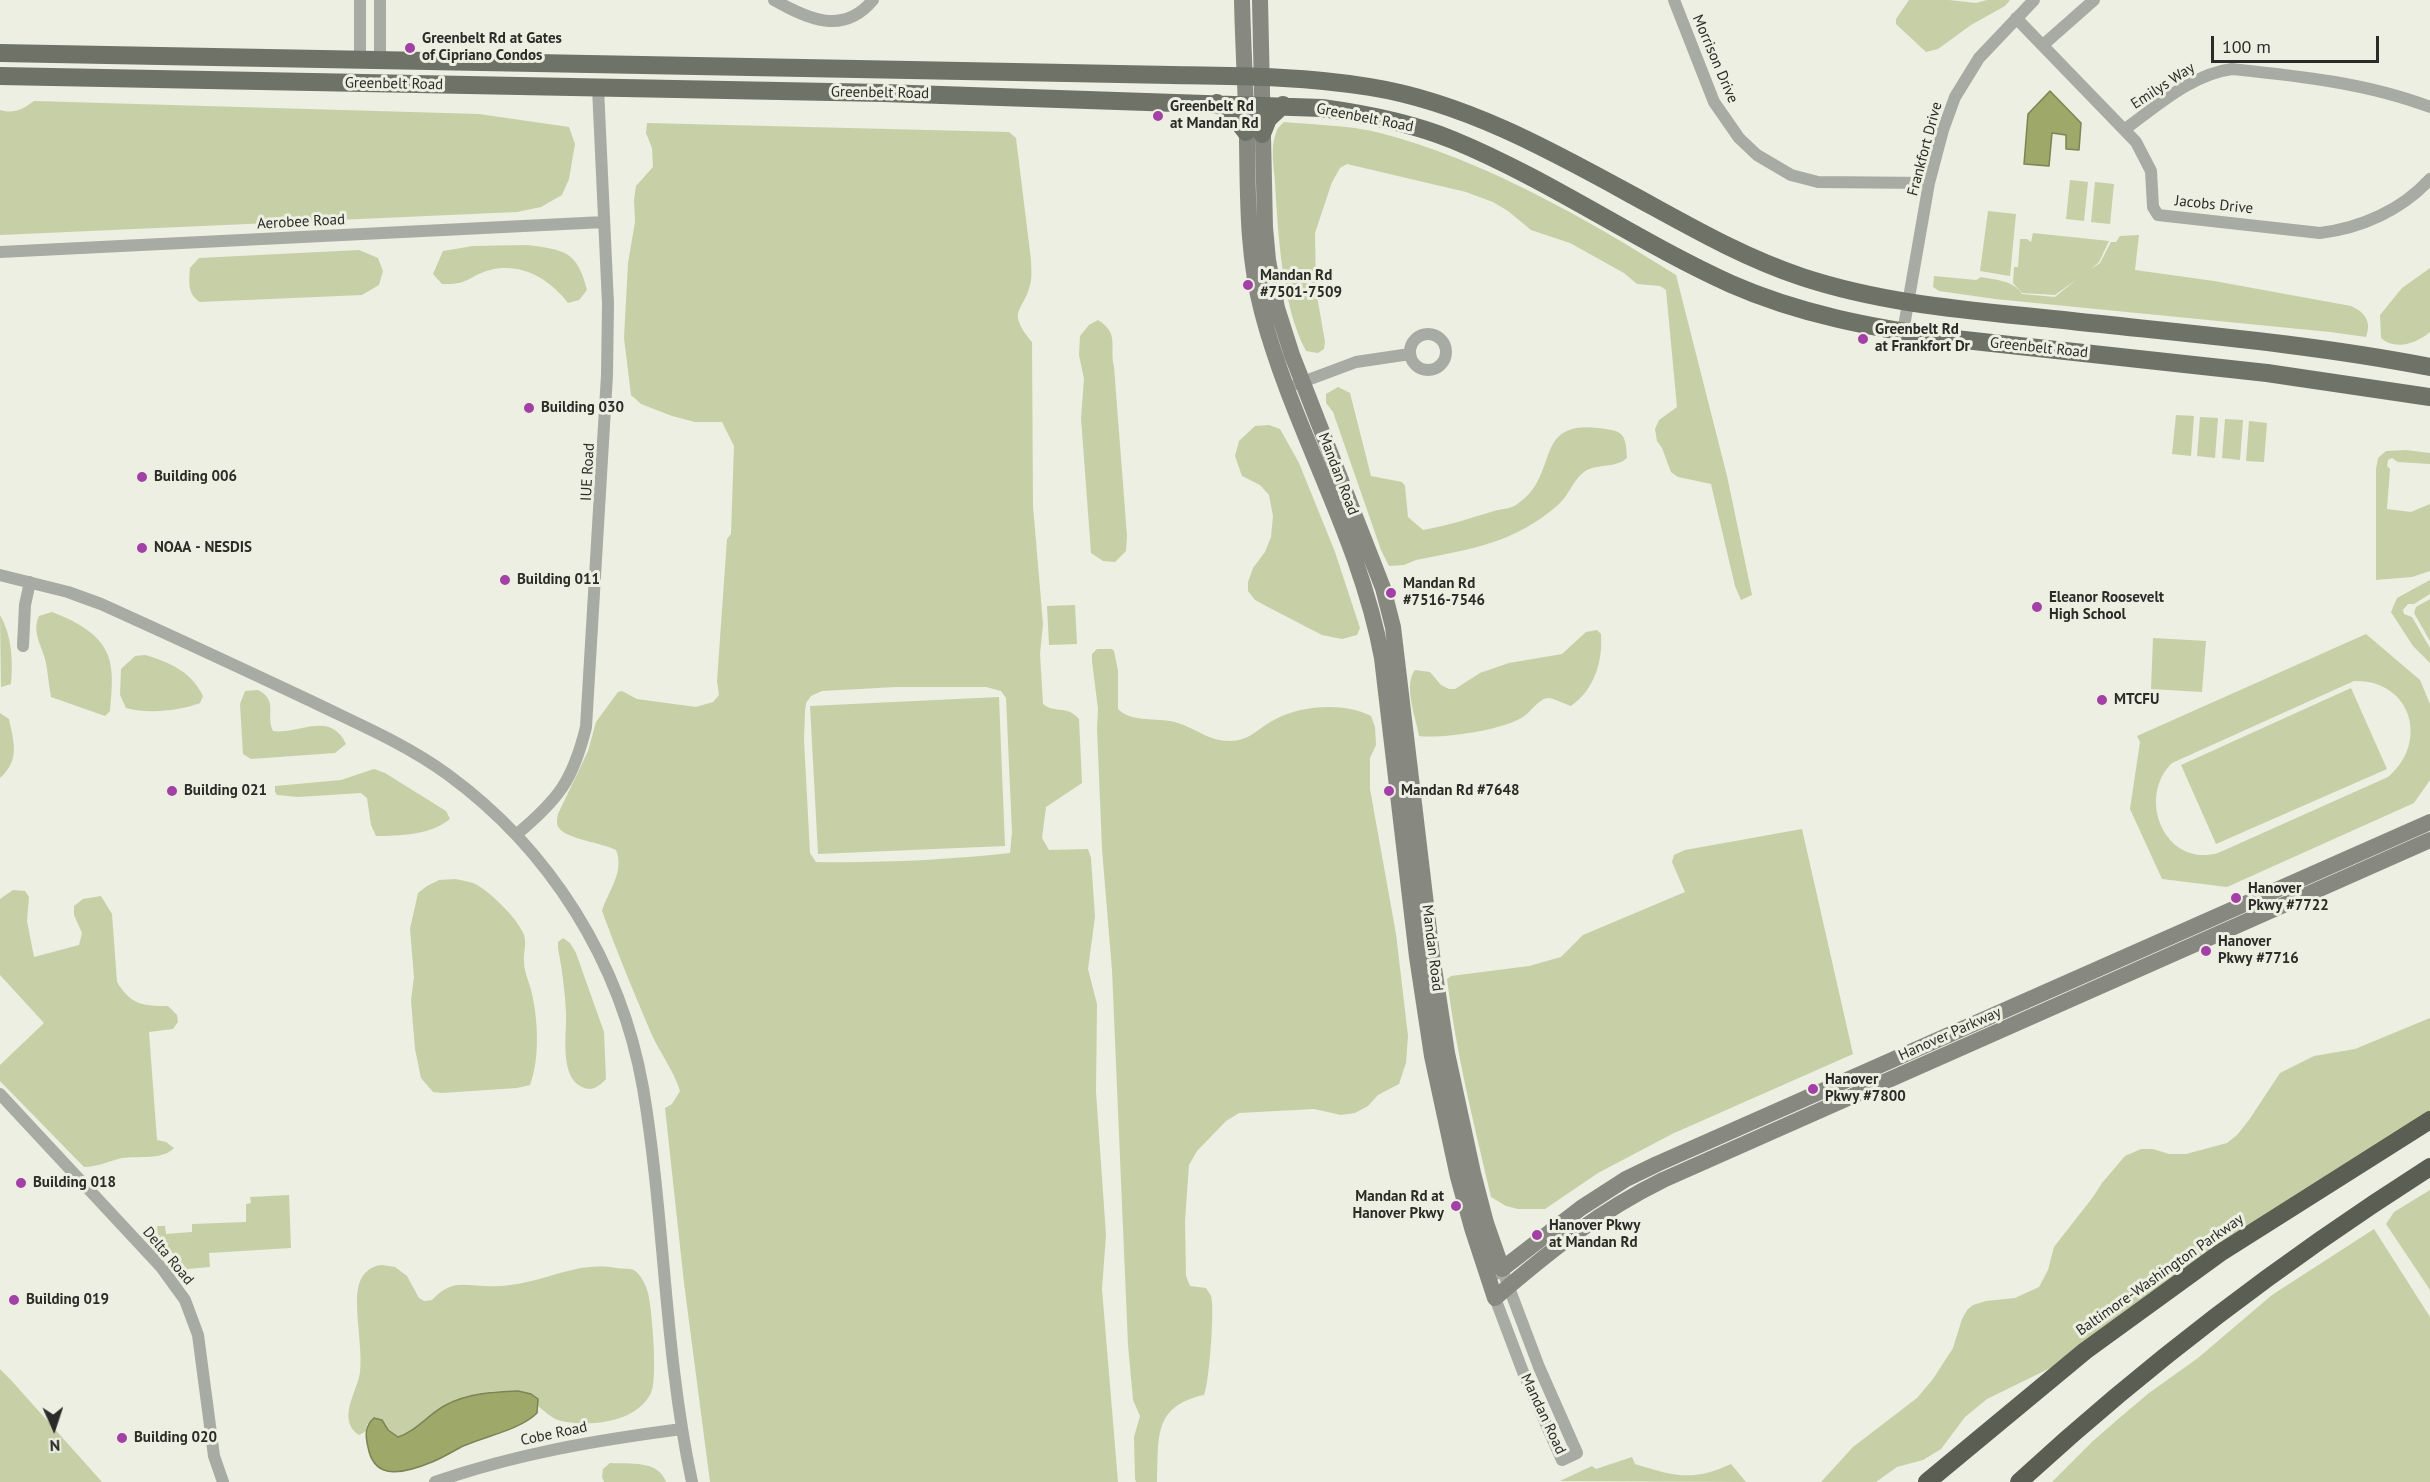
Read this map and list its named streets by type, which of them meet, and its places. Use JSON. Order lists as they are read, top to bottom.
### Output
{
  "streets": {
    "highway": ["Baltimore-Washington Parkway"],
    "main road": ["Greenbelt Road"],
    "street": [
      "Morrison Drive",
      "Emilys Way",
      "Frankfort Drive",
      "Jacobs Drive",
      "Aerobee Road",
      "IUE Road",
      "Mandan Road",
      "Hanover Parkway",
      "Delta Road",
      "Cobe Road"
    ]
  },
  "crossings": [
    ["Morrison Drive", "Frankfort Drive"],
    ["Greenbelt Road", "Frankfort Drive"],
    ["Greenbelt Road", "IUE Road"],
    ["Greenbelt Road", "Mandan Road"],
    ["Emilys Way", "Jacobs Drive"],
    ["Frankfort Drive", "Jacobs Drive"],
    ["Aerobee Road", "IUE Road"],
    ["Mandan Road", "Hanover Parkway"]
  ],
  "places": [
    "Greenbelt Rd at Gates of Cipriano Condos",
    "Greenbelt Rd at Mandan Rd",
    "Mandan Rd #7501-7509",
    "Greenbelt Rd at Frankfort Dr",
    "Building 030",
    "Building 006",
    "NOAA - NESDIS",
    "Building 011",
    "Mandan Rd #7516-7546",
    "Eleanor Roosevelt High School",
    "MTCFU",
    "Building 021",
    "Mandan Rd #7648",
    "Hanover Pkwy #7722",
    "Hanover Pkwy #7716",
    "Hanover Pkwy #7800",
    "Building 018",
    "Mandan Rd at Hanover Pkwy",
    "Hanover Pkwy at Mandan Rd",
    "Building 019",
    "Building 020"
  ],
  "scale_bar": "100 m",
  "north": "bottom"
}
